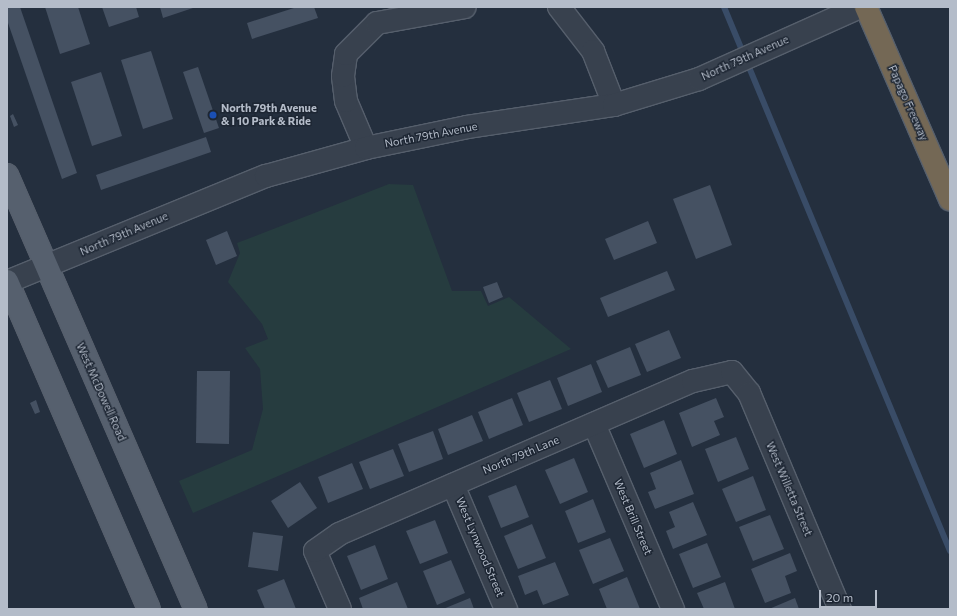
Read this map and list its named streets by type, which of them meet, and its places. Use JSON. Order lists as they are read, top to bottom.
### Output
{
  "streets": {
    "highway": ["Papago Freeway"],
    "main road": ["West McDowell Road"],
    "street": [
      "North 79th Avenue",
      "North 79th Lane",
      "West Willetta Street",
      "West Brill Street",
      "West Lynwood Street"
    ]
  },
  "crossings": [
    ["North 79th Avenue", "West McDowell Road"],
    ["North 79th Lane", "West Willetta Street"],
    ["North 79th Lane", "West Brill Street"],
    ["North 79th Lane", "West Lynwood Street"]
  ],
  "places": ["North 79th Avenue & I 10 Park & Ride"],
  "scale_bar": "20 m"
}
